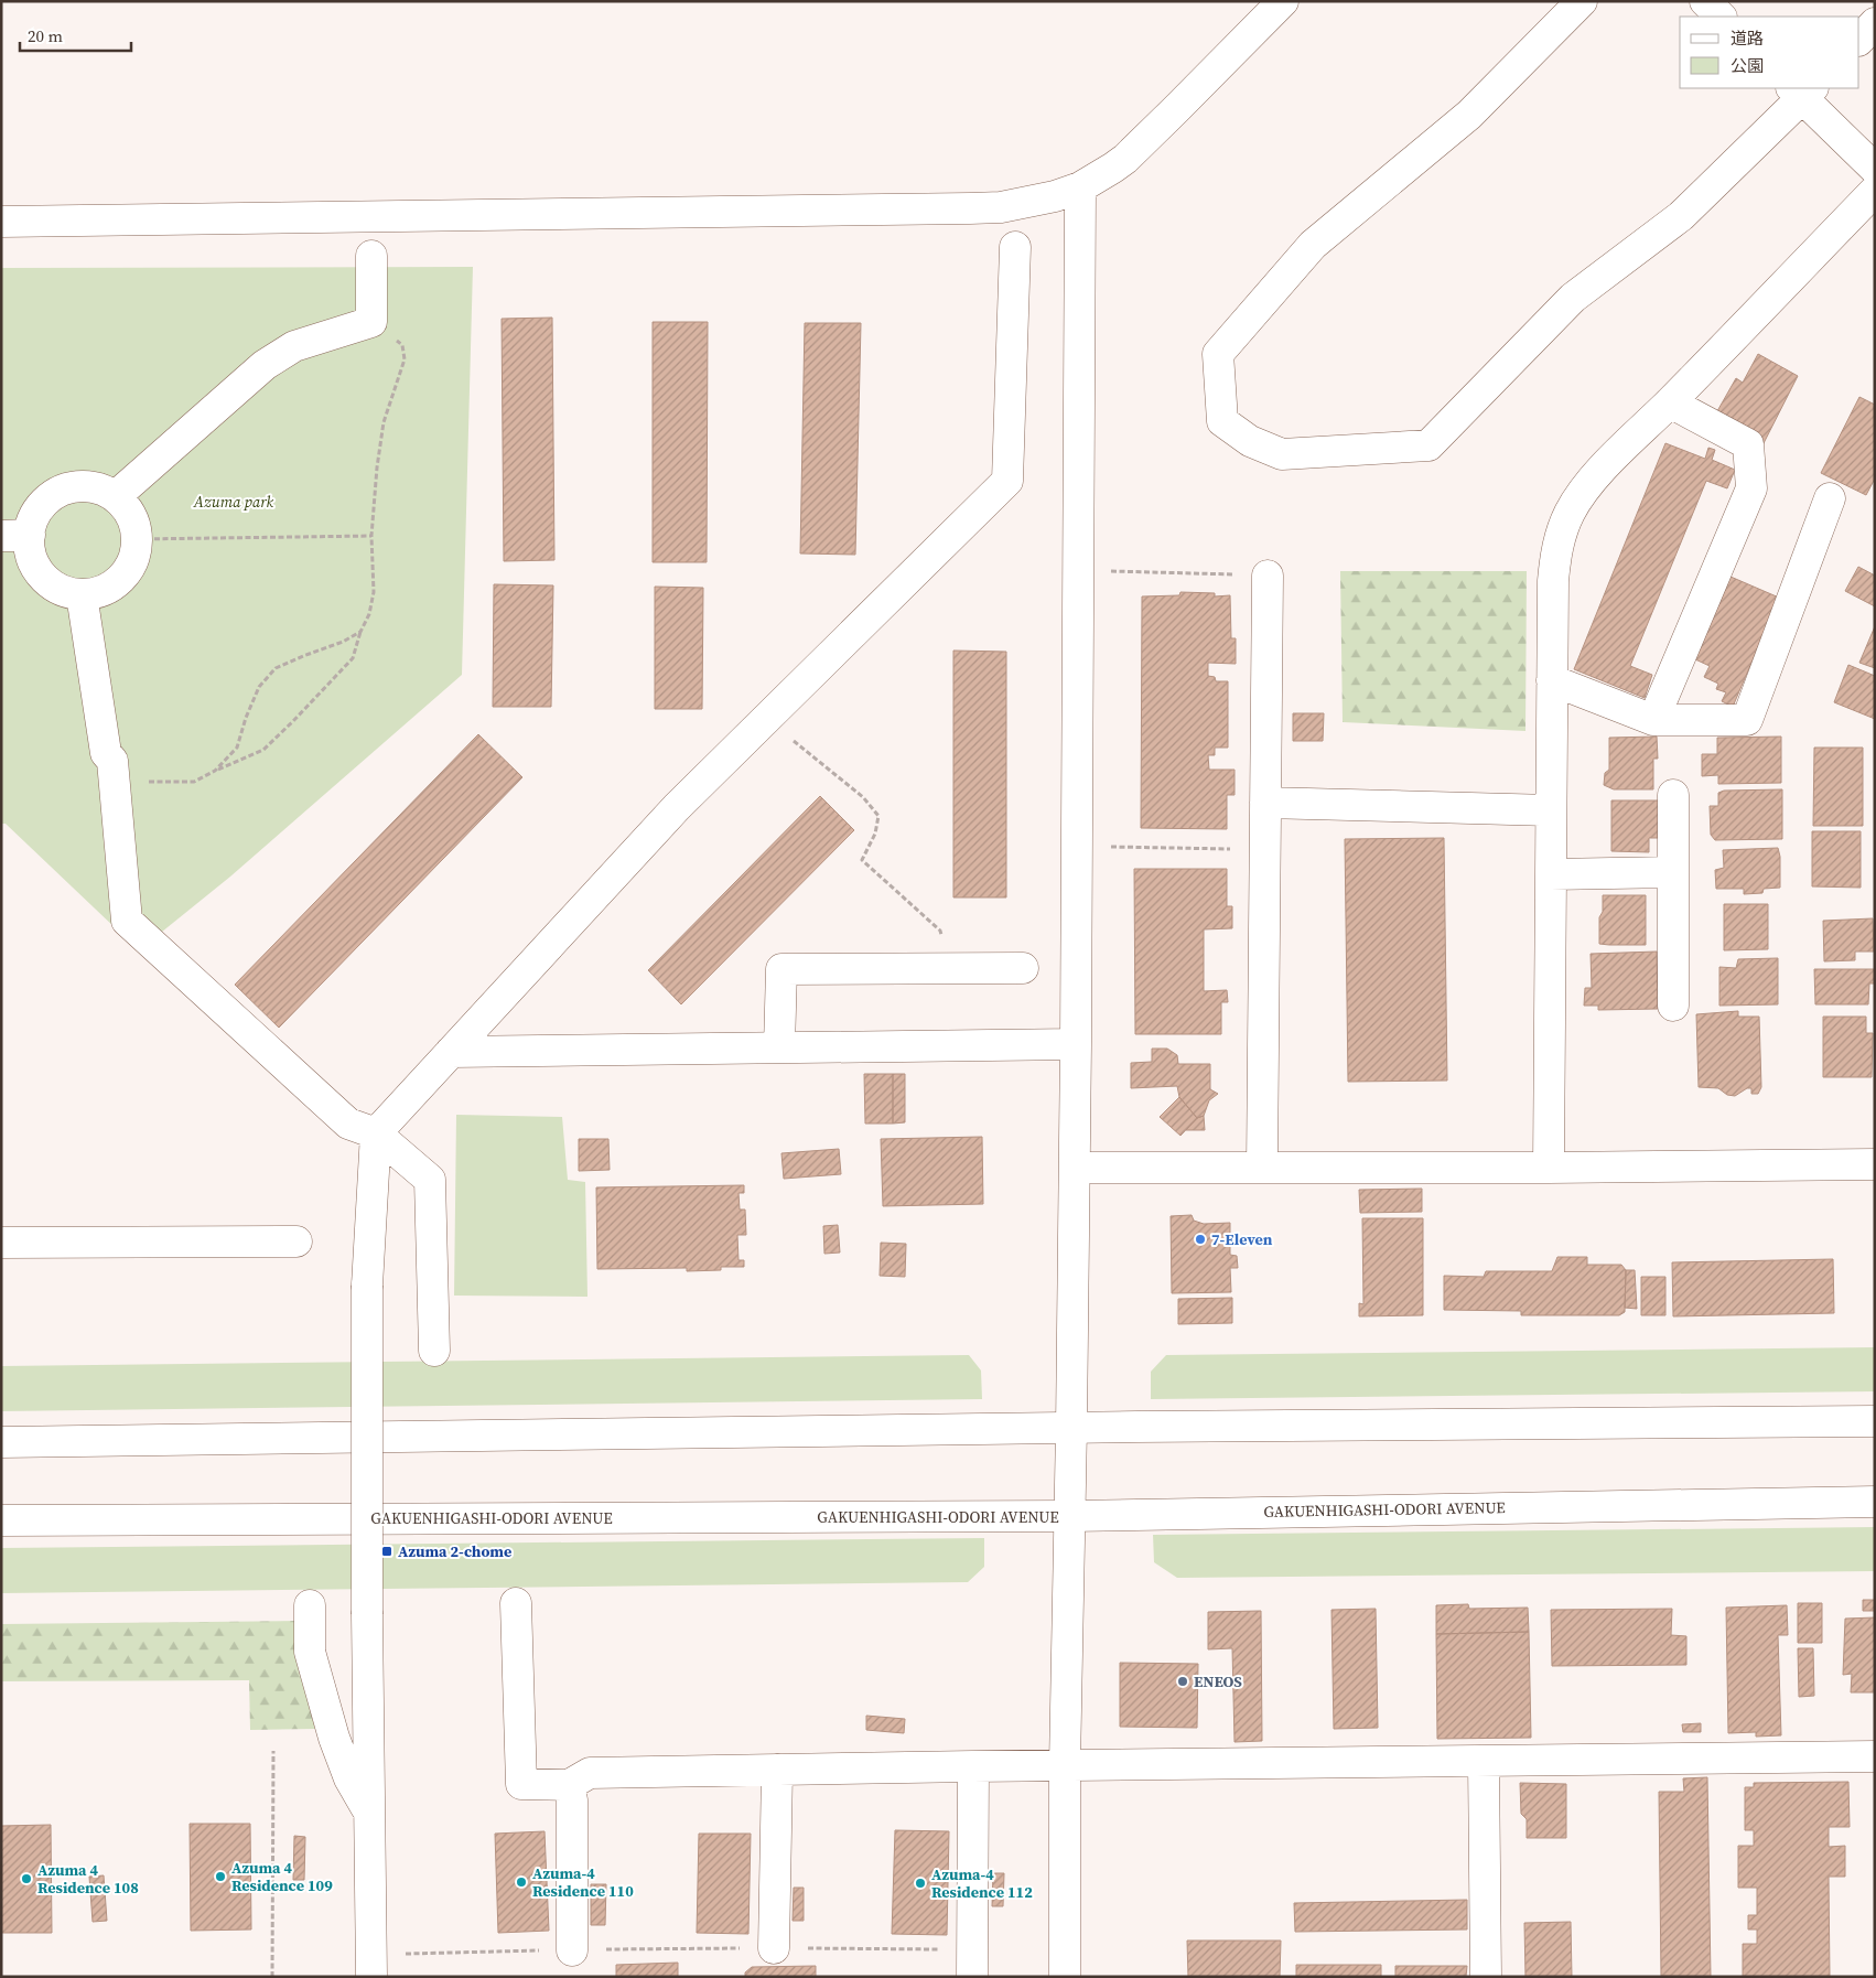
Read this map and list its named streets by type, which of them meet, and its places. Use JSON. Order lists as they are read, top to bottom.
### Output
{
  "streets": {
    "street": ["GAKUENHIGASHI-ODORI AVENUE"]
  },
  "parks": ["Azuma park"],
  "places": {
    "other": [
      "7-Eleven",
      "ENEOS",
      "Azuma 4 Residence 109",
      "Azuma 4 Residence 108",
      "Azuma-4 Residence 110",
      "Azuma-4 Residence 112"
    ],
    "transit": ["Azuma 2-chome"]
  },
  "legend": ["道路", "公園"],
  "scale_bar": "20 m"
}
